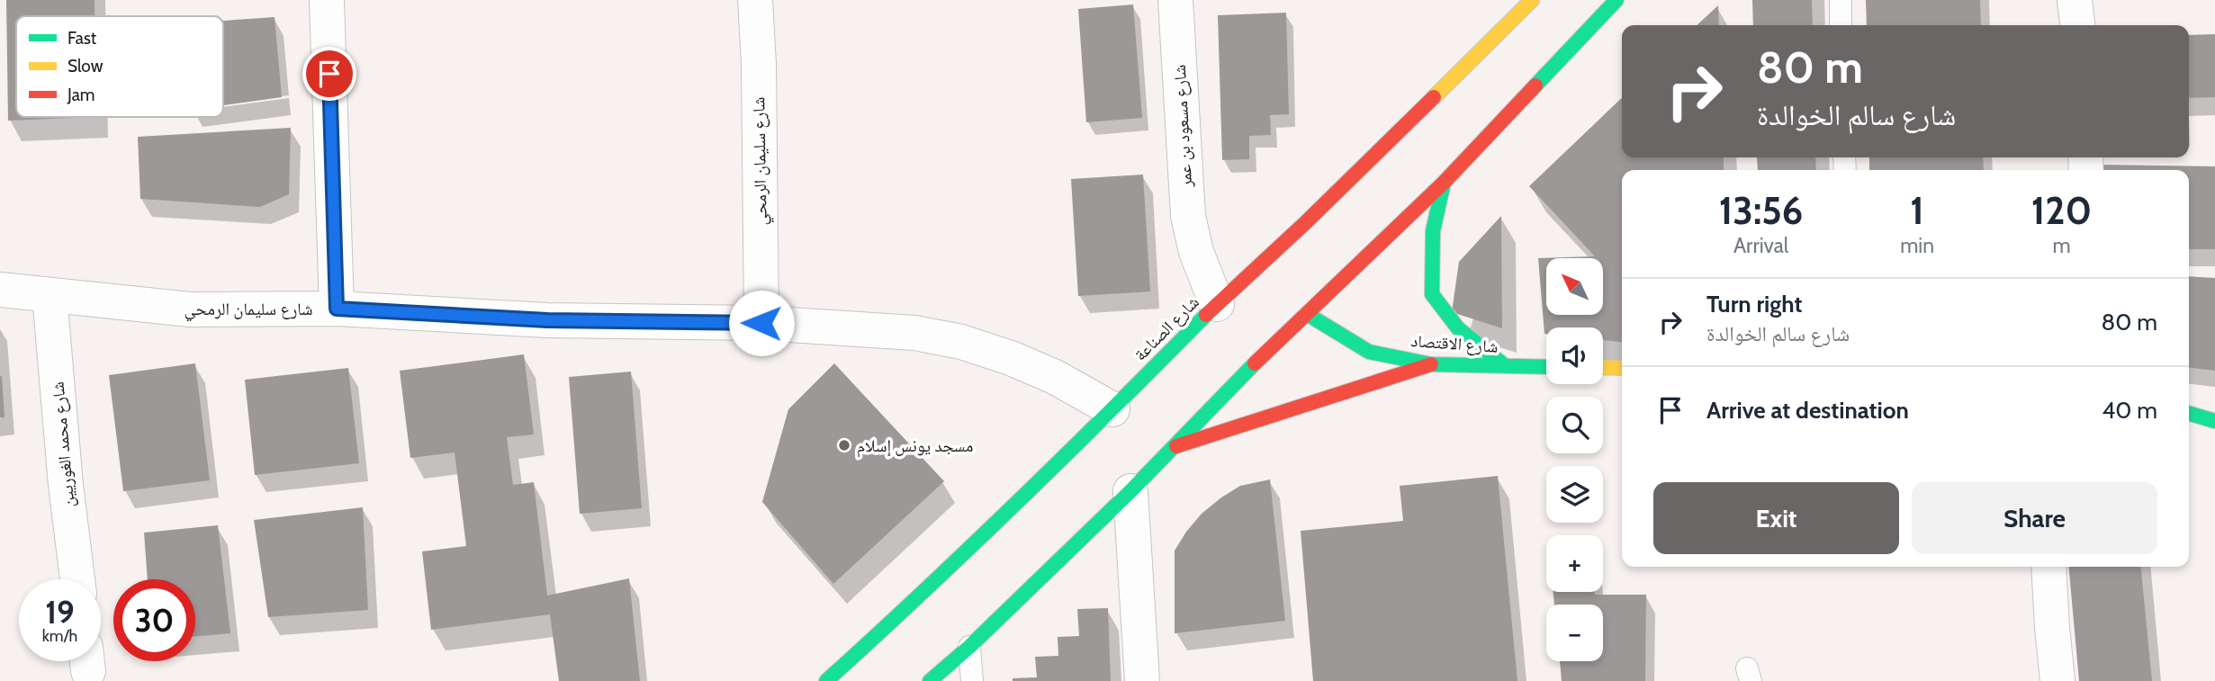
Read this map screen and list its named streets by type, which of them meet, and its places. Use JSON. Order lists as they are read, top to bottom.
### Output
{
  "streets": {
    "main road": ["شارع الصناعة", "شارع الاقتصاد"],
    "street": ["شارع مسعود بن عمر", "شارع سليمان الرمحي", "شارع محمد الغوريين"]
  },
  "crossings": [
    ["شارع مسعود بن عمر", "شارع الصناعة"],
    ["شارع سليمان الرمحي", "شارع الصناعة"],
    ["شارع سليمان الرمحي", "شارع محمد الغوريين"]
  ],
  "places": ["مسجد يونس إسلام"],
  "legend": ["Fast", "Slow", "Jam"],
  "north": "top left",
  "page": {
    "turn": ["80 m", "شارع سالم الخوالدة"],
    "eta": [
      "13:56",
      "Arrival",
      "1",
      "min",
      "120",
      "m"
    ],
    "map_buttons": ["+", "−"],
    "list": [
      {
        "name": "Turn right",
        "note": "شارع سالم الخوالدة",
        "value": "80 m"
      },
      {
        "name": "Arrive at destination",
        "value": "40 m"
      }
    ],
    "buttons": ["Exit", "Share"],
    "speed": "19 km/h",
    "limit": "30"
  }
}
